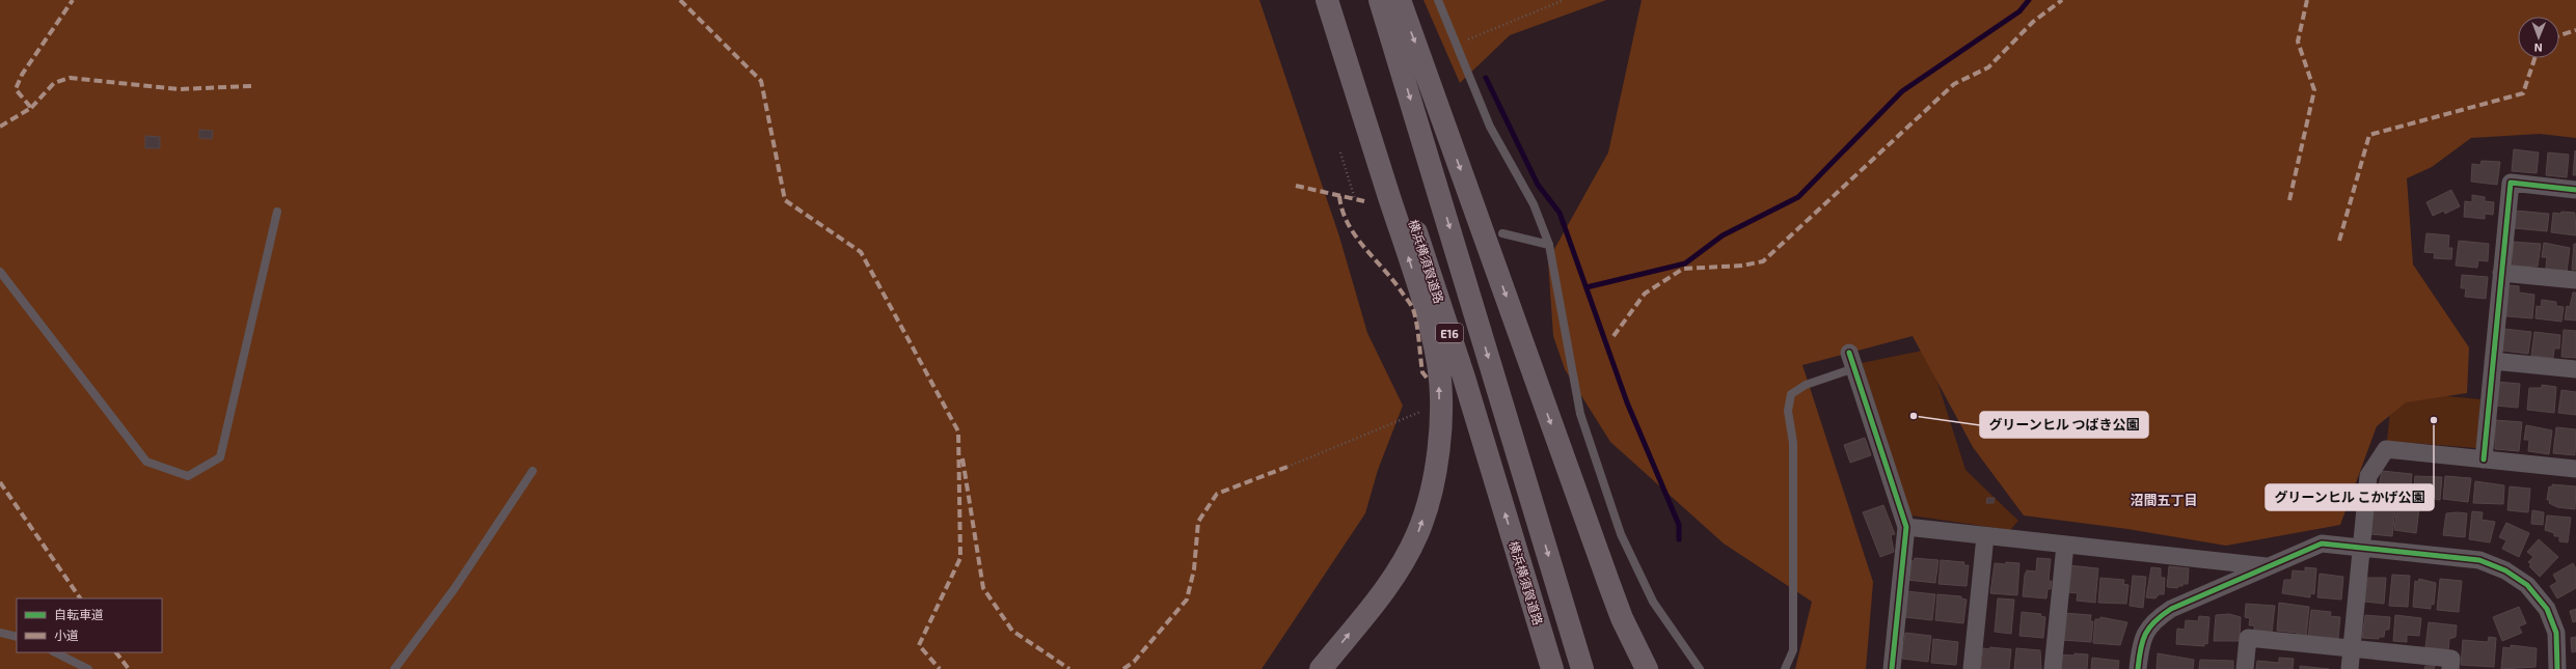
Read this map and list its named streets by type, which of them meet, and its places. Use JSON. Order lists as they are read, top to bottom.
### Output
{
  "streets": {
    "highway": ["横浜横須賀道路", "E16"]
  },
  "districts": ["沼間五丁目"],
  "places": ["グリーンヒル つばき公園", "グリーンヒル こかげ公園"],
  "legend": ["自転車道", "小道"],
  "north": "bottom"
}
